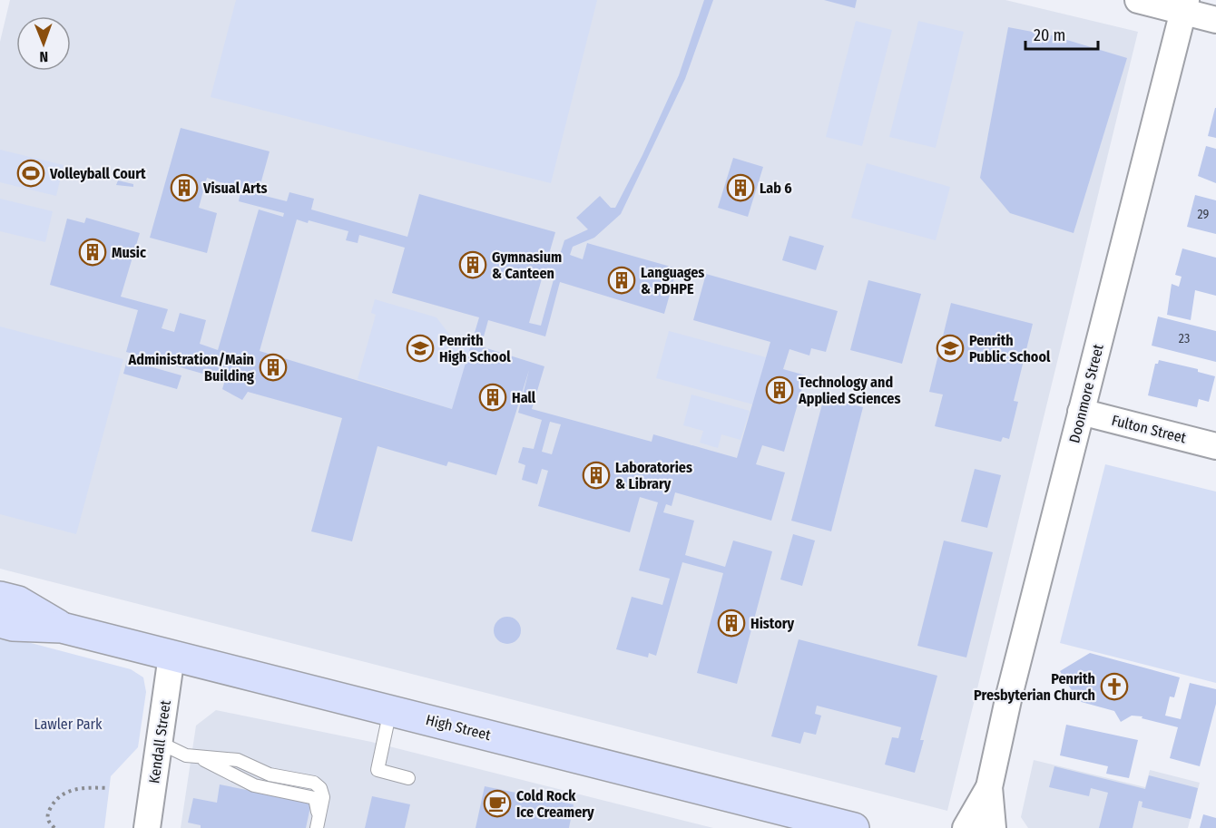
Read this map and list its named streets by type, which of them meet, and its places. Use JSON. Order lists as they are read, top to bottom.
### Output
{
  "streets": {
    "street": [
      "Doonmore Street",
      "Fulton Street",
      "High Street",
      "Kendall Street"
    ]
  },
  "crossings": [
    ["Doonmore Street", "Fulton Street"],
    ["High Street", "Kendall Street"]
  ],
  "parks": ["Lawler Park"],
  "places": {
    "sports": ["Volleyball Court"],
    "building": [
      "Visual Arts",
      "Lab 6",
      "Music",
      "Gymnasium & Canteen",
      "Languages & PDHPE",
      "Administration/Main Building",
      "Technology and Applied Sciences",
      "Hall",
      "Laboratories & Library",
      "History"
    ],
    "school or university": ["Penrith High School", "Penrith Public School"],
    "church": ["Penrith Presbyterian Church"],
    "cafe": ["Cold Rock Ice Creamery"]
  },
  "house_numbers": ["29", "23"],
  "scale_bar": "20 m",
  "north": "bottom"
}
